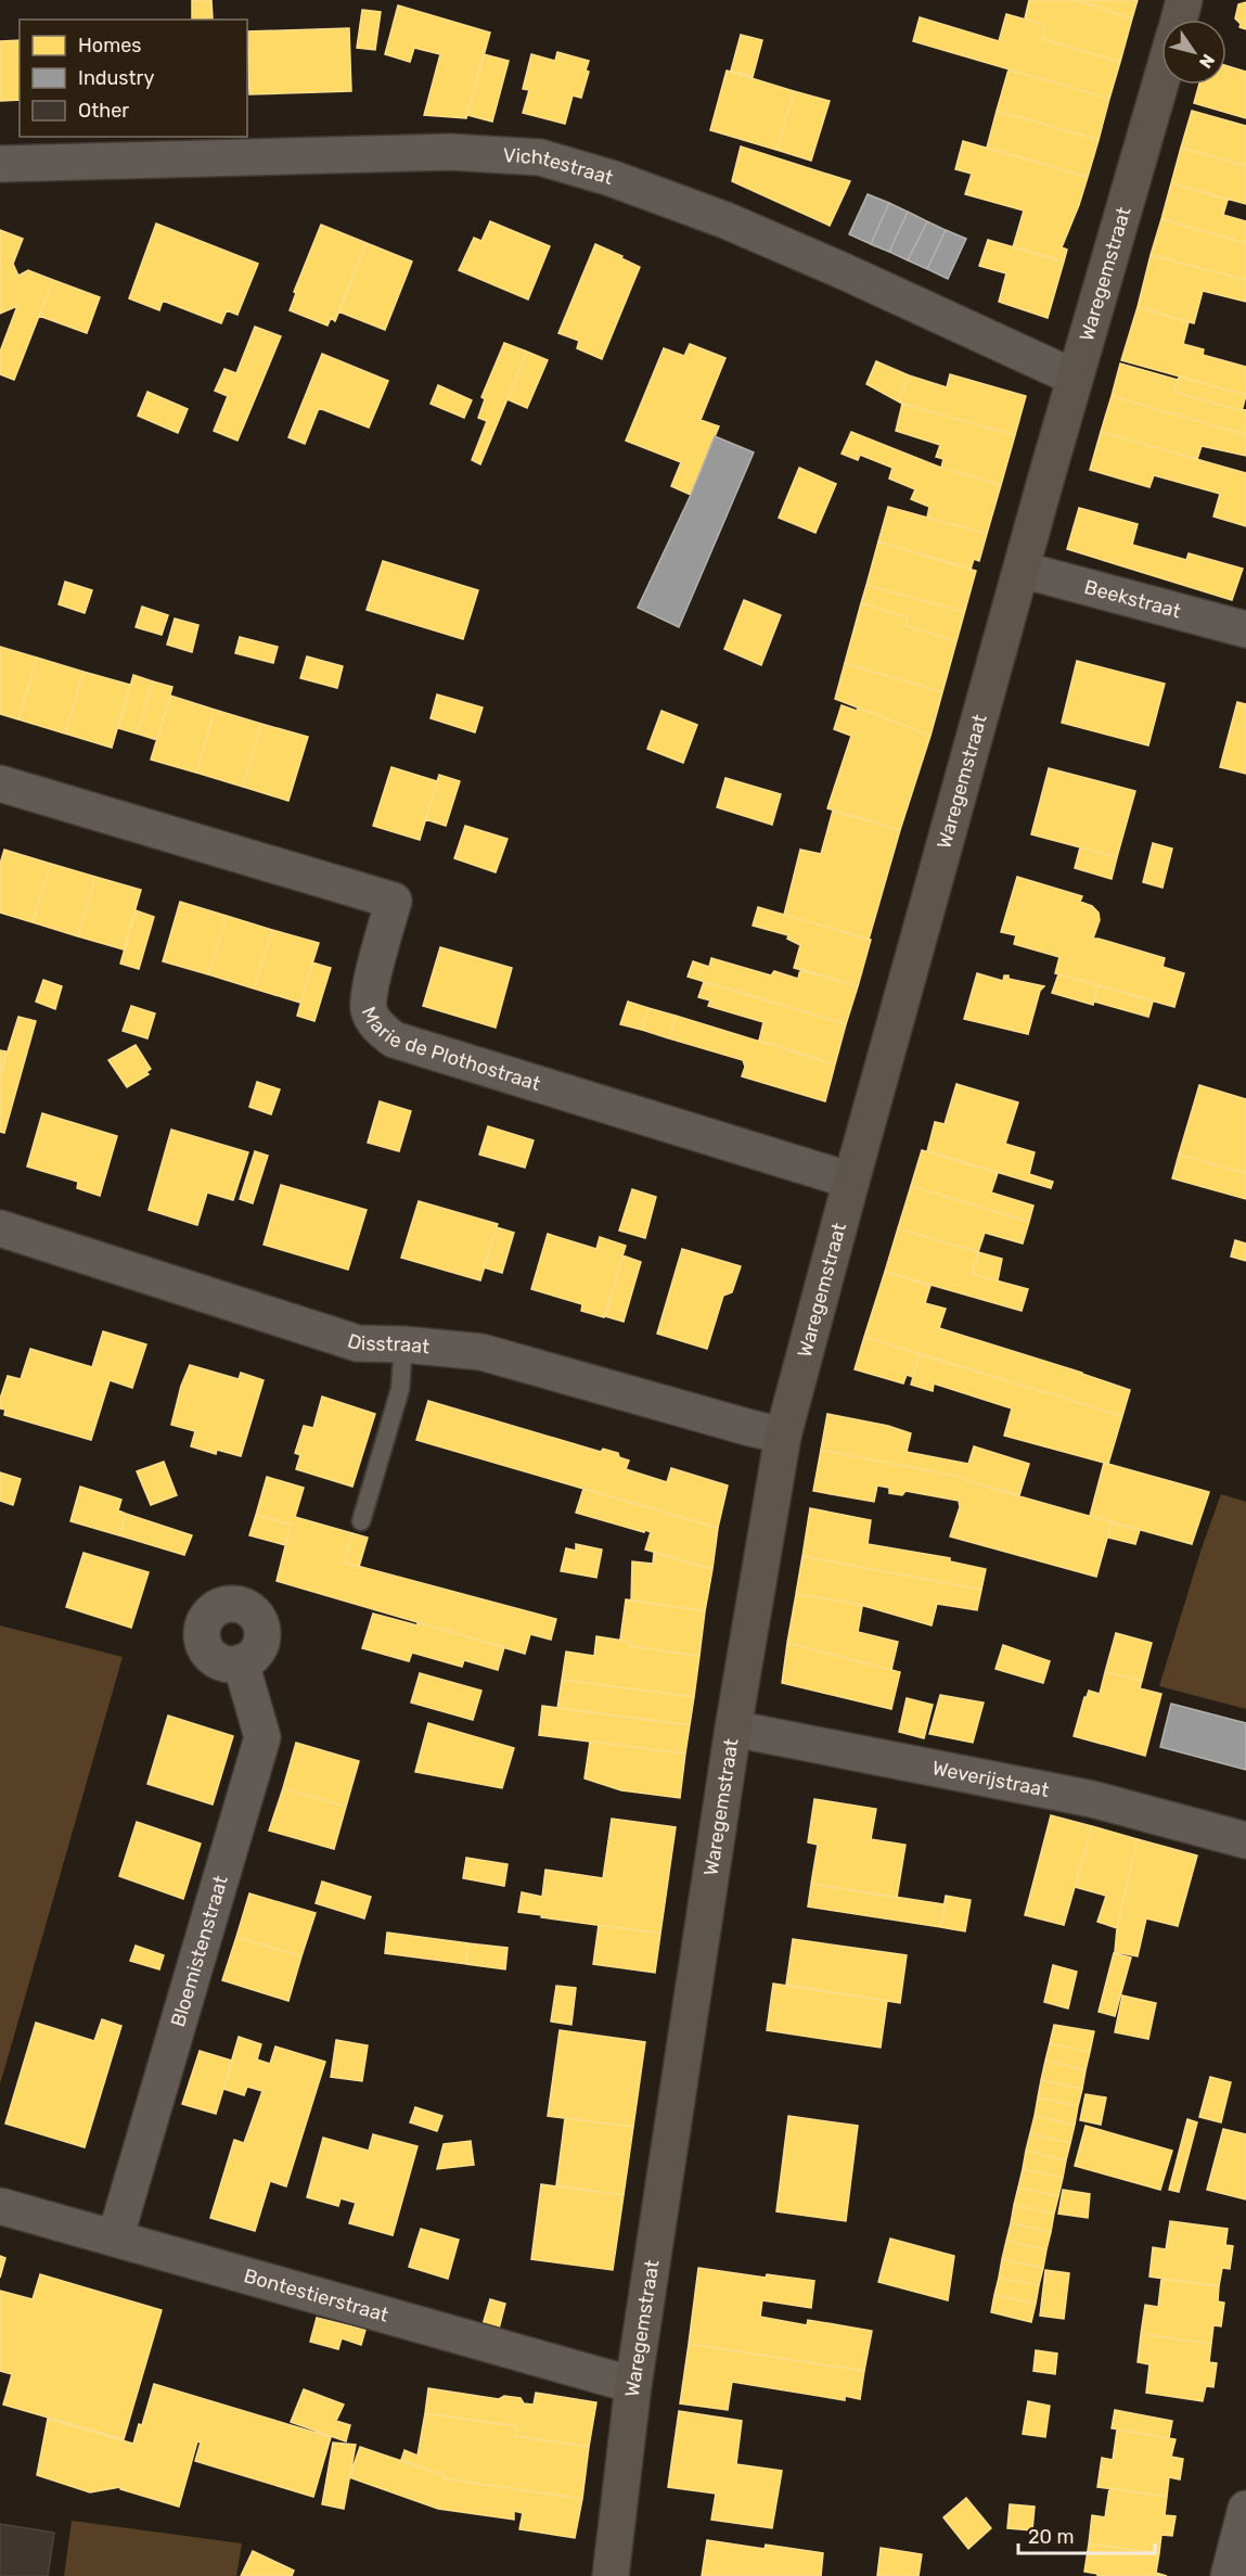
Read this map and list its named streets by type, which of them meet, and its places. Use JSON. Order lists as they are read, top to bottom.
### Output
{
  "streets": {
    "street": [
      "Vichtestraat",
      "Waregemstraat",
      "Beekstraat",
      "Marie de Plothostraat",
      "Disstraat",
      "Weverijstraat",
      "Bloemistenstraat",
      "Bontestierstraat"
    ]
  },
  "crossings": [
    ["Vichtestraat", "Waregemstraat"],
    ["Waregemstraat", "Beekstraat"],
    ["Waregemstraat", "Marie de Plothostraat"],
    ["Waregemstraat", "Disstraat"],
    ["Waregemstraat", "Weverijstraat"],
    ["Waregemstraat", "Bontestierstraat"],
    ["Bloemistenstraat", "Bontestierstraat"]
  ],
  "legend": ["Homes", "Industry", "Other"],
  "scale_bar": "20 m",
  "north": "bottom right"
}
